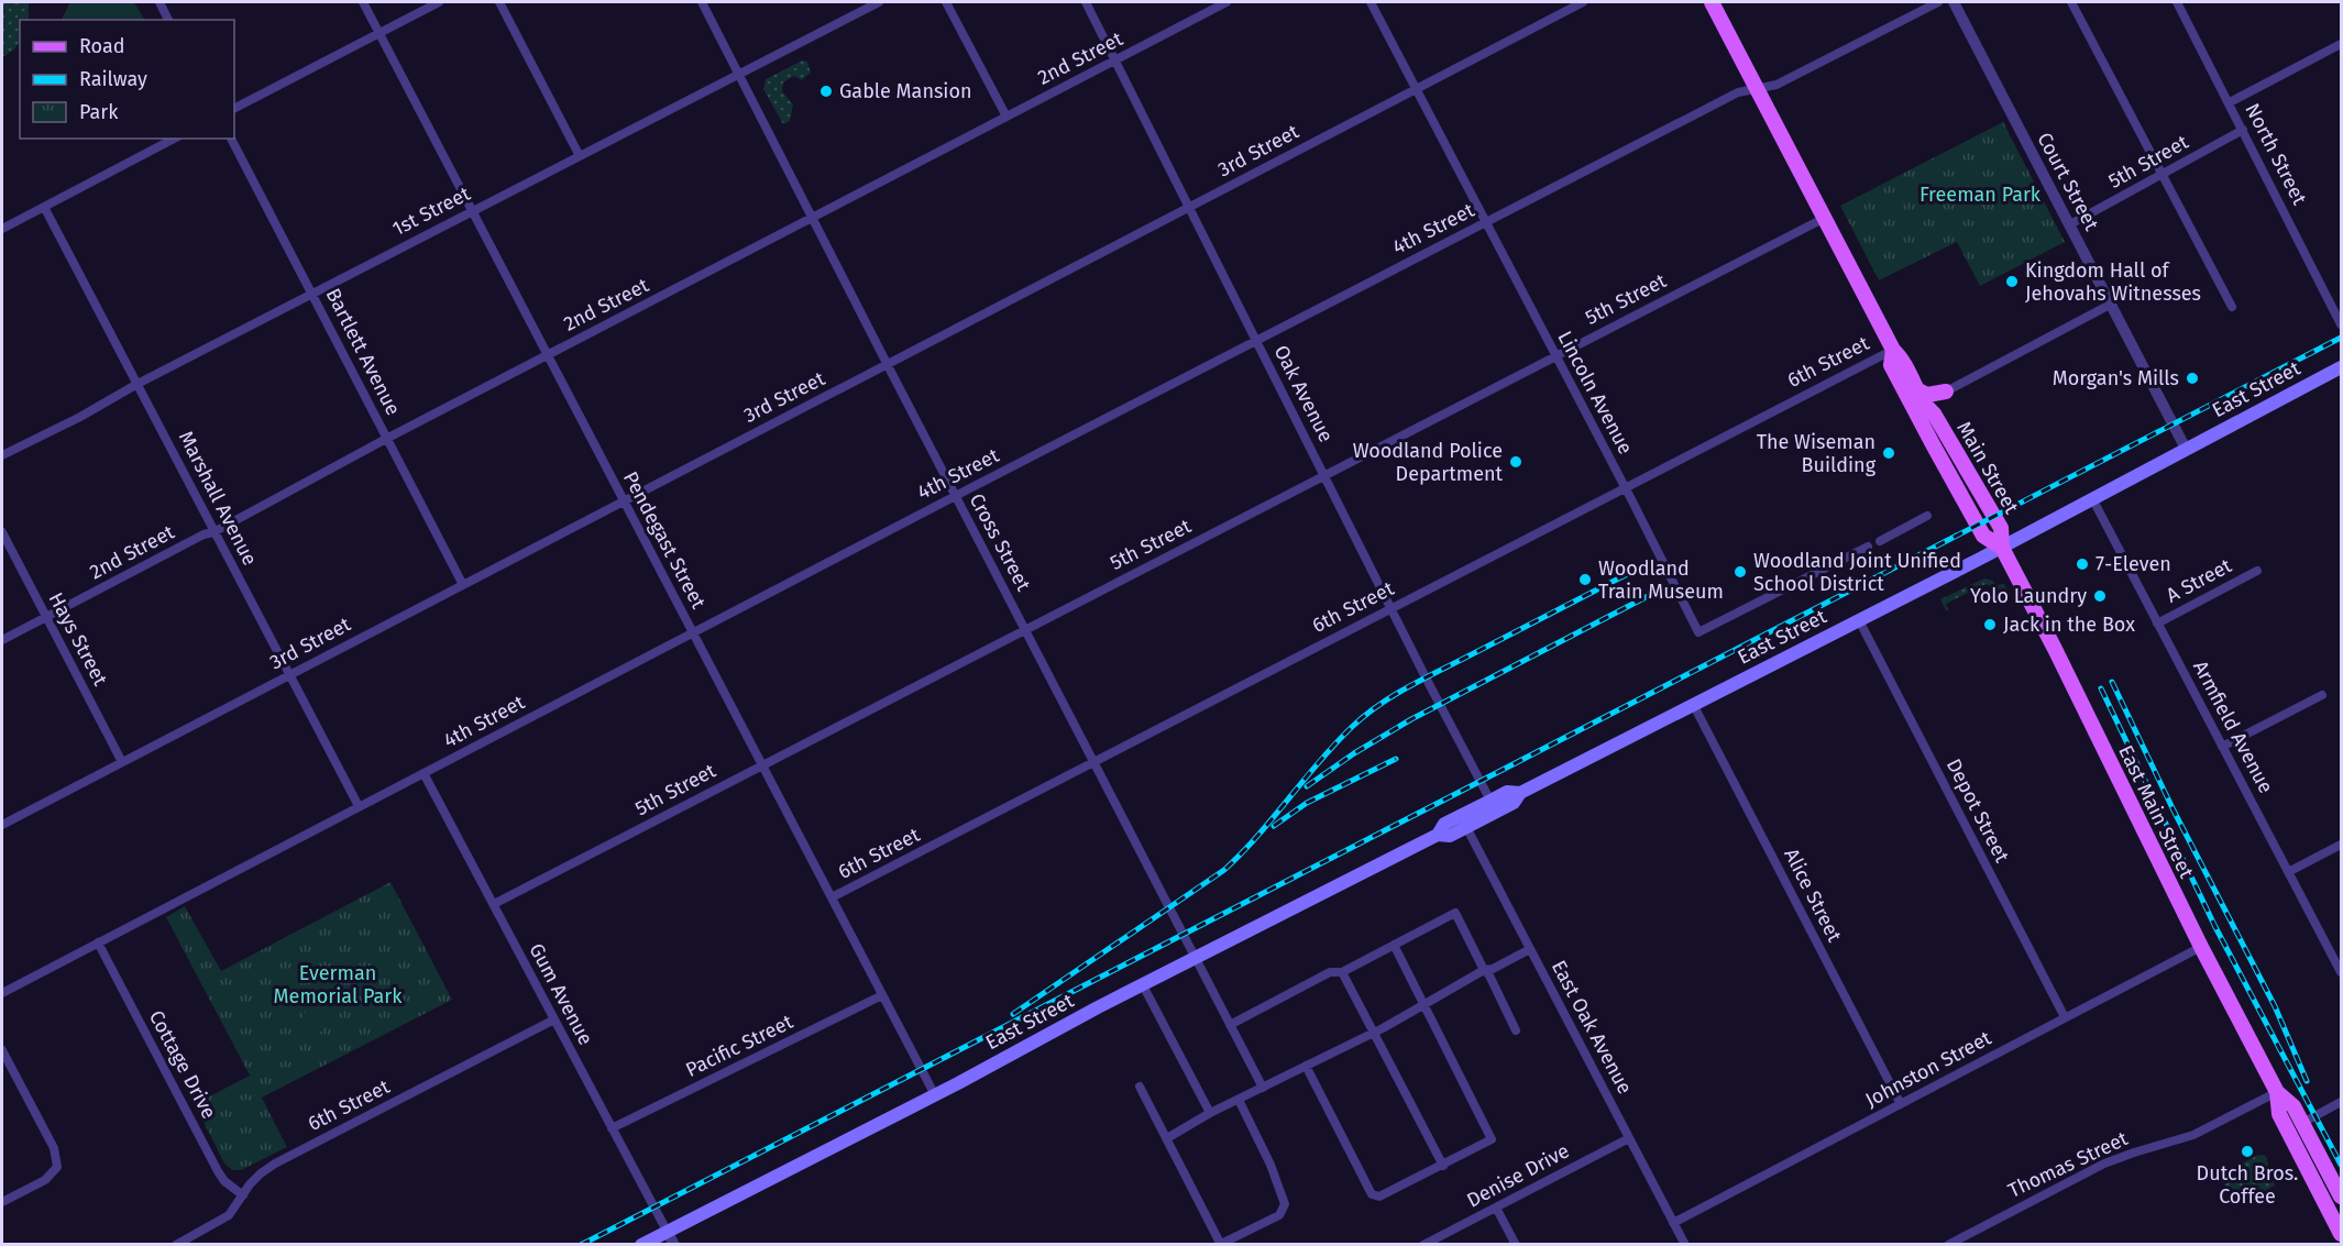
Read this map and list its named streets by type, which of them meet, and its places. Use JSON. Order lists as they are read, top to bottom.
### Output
{
  "streets": {
    "main road": ["East Street", "Main Street", "East Main Street"],
    "street": [
      "2nd Street",
      "3rd Street",
      "North Street",
      "5th Street",
      "Court Street",
      "1st Street",
      "4th Street",
      "Bartlett Avenue",
      "6th Street",
      "Lincoln Avenue",
      "Oak Avenue",
      "Marshall Avenue",
      "Pendegast Street",
      "Cross Street",
      "A Street",
      "Hays Street",
      "Armfield Avenue",
      "Depot Street",
      "Alice Street",
      "Gum Avenue",
      "East Oak Avenue",
      "Pacific Street",
      "Cottage Drive",
      "Johnston Street",
      "Thomas Street",
      "Denise Drive"
    ]
  },
  "crossings": [
    ["2nd Street", "Bartlett Avenue"],
    ["2nd Street", "Oak Avenue"],
    ["2nd Street", "Marshall Avenue"],
    ["2nd Street", "Pendegast Street"],
    ["2nd Street", "Cross Street"],
    ["2nd Street", "Hays Street"],
    ["3rd Street", "Bartlett Avenue"],
    ["3rd Street", "Lincoln Avenue"],
    ["3rd Street", "Oak Avenue"],
    ["3rd Street", "Marshall Avenue"],
    ["3rd Street", "Pendegast Street"],
    ["3rd Street", "Cross Street"],
    ["3rd Street", "Hays Street"],
    ["North Street", "5th Street"],
    ["5th Street", "Court Street"],
    ["5th Street", "Lincoln Avenue"],
    ["5th Street", "Oak Avenue"],
    ["5th Street", "Main Street"],
    ["5th Street", "Pendegast Street"],
    ["5th Street", "Cross Street"],
    ["5th Street", "Gum Avenue"],
    ["Court Street", "East Street"],
    ["1st Street", "Bartlett Avenue"],
    ["1st Street", "Marshall Avenue"],
    ["1st Street", "Pendegast Street"],
    ["1st Street", "Cross Street"],
    ["4th Street", "Lincoln Avenue"],
    ["4th Street", "Oak Avenue"],
    ["4th Street", "Main Street"],
    ["4th Street", "Marshall Avenue"],
    ["4th Street", "Pendegast Street"],
    ["4th Street", "Cross Street"],
    ["4th Street", "Gum Avenue"],
    ["4th Street", "Cottage Drive"],
    ["6th Street", "Lincoln Avenue"],
    ["6th Street", "Oak Avenue"],
    ["6th Street", "Main Street"],
    ["6th Street", "Pendegast Street"],
    ["6th Street", "Cross Street"],
    ["6th Street", "Gum Avenue"],
    ["6th Street", "Cottage Drive"],
    ["East Street", "Oak Avenue"],
    ["East Street", "Main Street"],
    ["East Street", "Pendegast Street"],
    ["East Street", "Cross Street"],
    ["East Street", "Armfield Avenue"],
    ["East Street", "Depot Street"],
    ["East Street", "East Main Street"],
    ["East Street", "Alice Street"],
    ["East Street", "Gum Avenue"],
    ["East Street", "East Oak Avenue"],
    ["Main Street", "East Main Street"],
    ["Pendegast Street", "Pacific Street"],
    ["A Street", "Armfield Avenue"],
    ["Depot Street", "Johnston Street"],
    ["East Main Street", "Johnston Street"],
    ["East Main Street", "Thomas Street"],
    ["Alice Street", "Johnston Street"],
    ["Gum Avenue", "Pacific Street"],
    ["East Oak Avenue", "Johnston Street"],
    ["East Oak Avenue", "Denise Drive"]
  ],
  "parks": ["Freeman Park", "Everman Memorial Park"],
  "places": [
    "Gable Mansion",
    "Kingdom Hall of Jehovahs Witnesses",
    "Morgan's Mills",
    "The Wiseman Building",
    "Woodland Police Department",
    "7-Eleven",
    "Woodland Joint Unified School District",
    "Woodland Train Museum",
    "Yolo Laundry",
    "Jack in the Box",
    "Dutch Bros. Coffee"
  ],
  "legend": ["Road", "Railway", "Park"]
}
